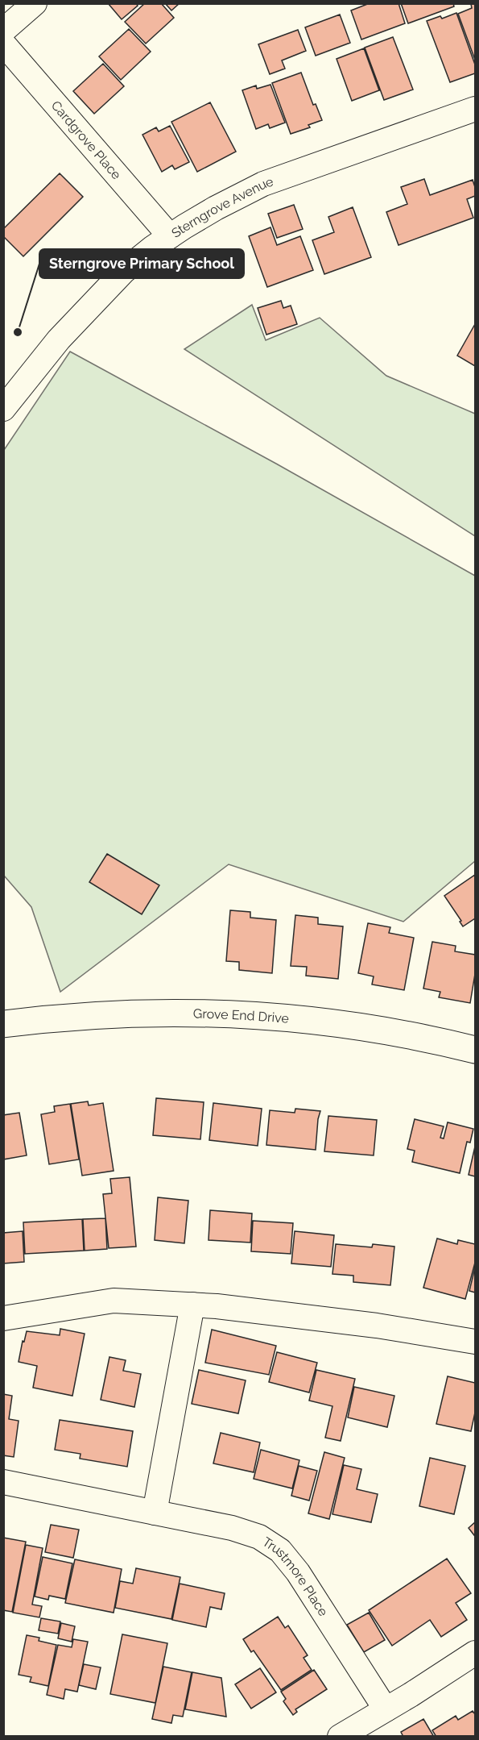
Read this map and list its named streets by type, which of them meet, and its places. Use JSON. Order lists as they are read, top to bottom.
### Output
{
  "streets": {
    "street": [
      "Cardgrove Place",
      "Sterngrove Avenue",
      "Grove End Drive",
      "Trustmore Place"
    ]
  },
  "crossings": [
    ["Cardgrove Place", "Sterngrove Avenue"]
  ],
  "places": ["Sterngrove Primary School"]
}
